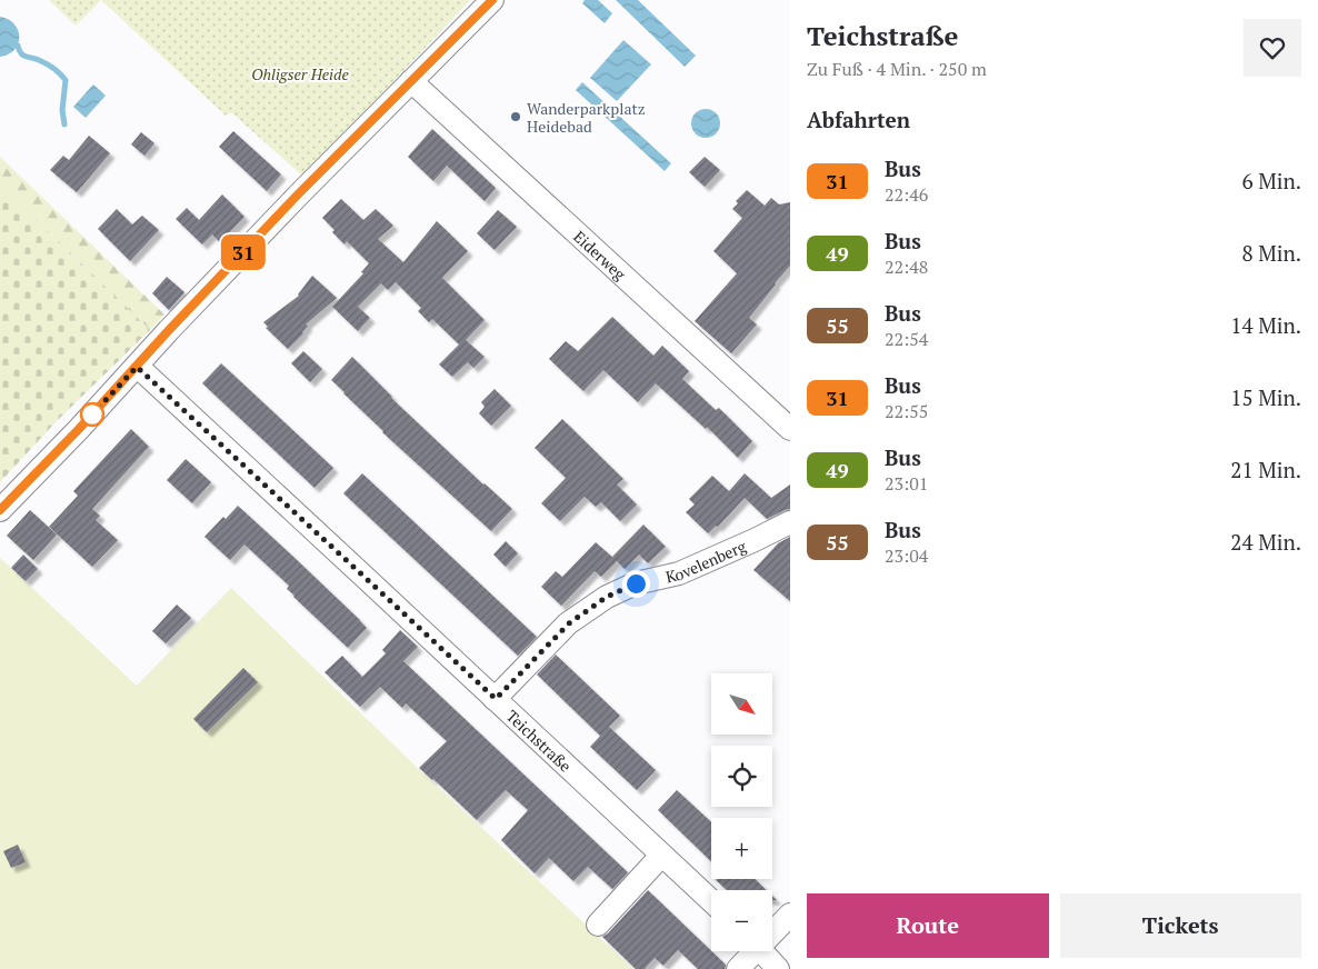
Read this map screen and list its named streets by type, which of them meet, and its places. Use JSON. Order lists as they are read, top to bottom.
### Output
{
  "streets": {
    "street": ["Eiderweg", "Kovelenberg", "Teichstraße"]
  },
  "crossings": [
    ["Kovelenberg", "Teichstraße"]
  ],
  "parks": ["Ohligser Heide"],
  "places": ["Wanderparkplatz Heidebad"],
  "lines": ["bus line 31"],
  "north": "bottom right",
  "page": {
    "on_map": "31",
    "heading": [
      ["Teichstraße", "Zu Fuß · 4 Min. · 250 m"],
      "Abfahrten"
    ],
    "list": [
      {
        "mark": "31",
        "name": "Bus",
        "note": "22:46",
        "value": "6 Min."
      },
      {
        "mark": "49",
        "name": "Bus",
        "note": "22:48",
        "value": "8 Min."
      },
      {
        "mark": "55",
        "name": "Bus",
        "note": "22:54",
        "value": "14 Min."
      },
      {
        "mark": "31",
        "name": "Bus",
        "note": "22:55",
        "value": "15 Min."
      },
      {
        "mark": "49",
        "name": "Bus",
        "note": "23:01",
        "value": "21 Min."
      },
      {
        "mark": "55",
        "name": "Bus",
        "note": "23:04",
        "value": "24 Min."
      }
    ],
    "map_buttons": ["+", "−"],
    "buttons": ["Route", "Tickets"]
  }
}
